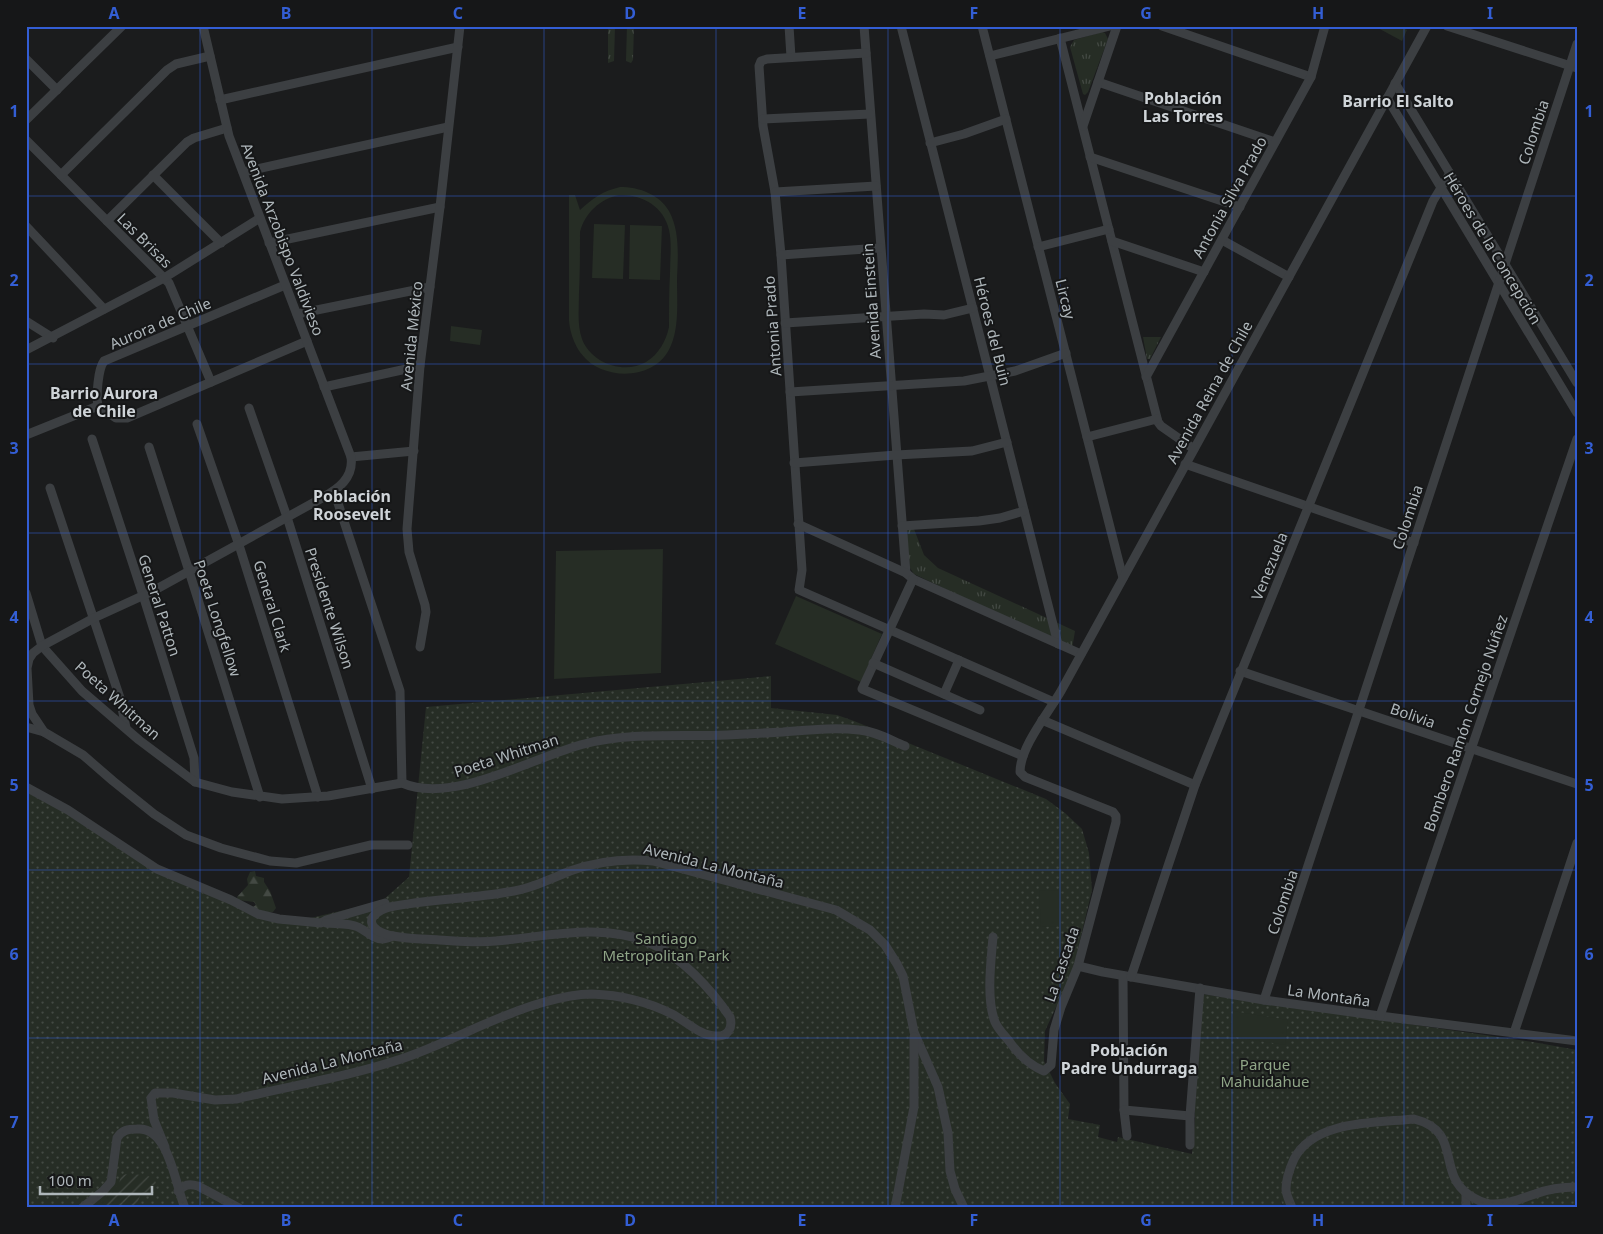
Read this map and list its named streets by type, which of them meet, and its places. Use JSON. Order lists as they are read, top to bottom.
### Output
{
  "streets": {
    "street": [
      "Colombia",
      "Antonia Silva Prado",
      "Avenida Arzobispo Valdivieso",
      "Las Brisas",
      "Héroes de la Concepción",
      "Lircay",
      "Avenida Einstein",
      "Aurora de Chile",
      "Antonia Prado",
      "Héroes del Buin",
      "Avenida México",
      "Avenida Reina de Chile",
      "Venezuela",
      "General Patton",
      "General Clark",
      "Presidente Wilson",
      "Poeta Longfellow",
      "Poeta Whitman",
      "Bolivia",
      "Bombero Ramón Cornejo Núñez",
      "Avenida La Montaña",
      "La Cascada",
      "La Montaña"
    ]
  },
  "crossings": [
    ["Colombia", "Héroes de la Concepción"],
    ["Colombia", "Bolivia"],
    ["Colombia", "La Montaña"],
    ["Avenida Arzobispo Valdivieso", "Aurora de Chile"],
    ["Las Brisas", "Aurora de Chile"],
    ["Héroes de la Concepción", "Avenida Reina de Chile"],
    ["Héroes de la Concepción", "Venezuela"],
    ["Lircay", "Avenida Reina de Chile"],
    ["Avenida Reina de Chile", "La Cascada"],
    ["Venezuela", "Bolivia"],
    ["Venezuela", "La Montaña"],
    ["General Patton", "Poeta Whitman"],
    ["General Clark", "Poeta Whitman"],
    ["Presidente Wilson", "Poeta Whitman"],
    ["Poeta Longfellow", "Poeta Whitman"],
    ["Bolivia", "Bombero Ramón Cornejo Núñez"],
    ["Bombero Ramón Cornejo Núñez", "La Montaña"],
    ["La Cascada", "La Montaña"]
  ],
  "districts": [
    "Población Las Torres",
    "Barrio El Salto",
    "Barrio Aurora de Chile",
    "Población Roosevelt",
    "Población Padre Undurraga"
  ],
  "parks": ["Santiago Metropolitan Park", "Parque Mahuidahue"],
  "scale_bar": "100 m",
  "grid": {
    "columns": [
      "A",
      "B",
      "C",
      "D",
      "E",
      "F",
      "G",
      "H",
      "I"
    ],
    "rows": [
      "1",
      "2",
      "3",
      "4",
      "5",
      "6",
      "7"
    ]
  }
}
